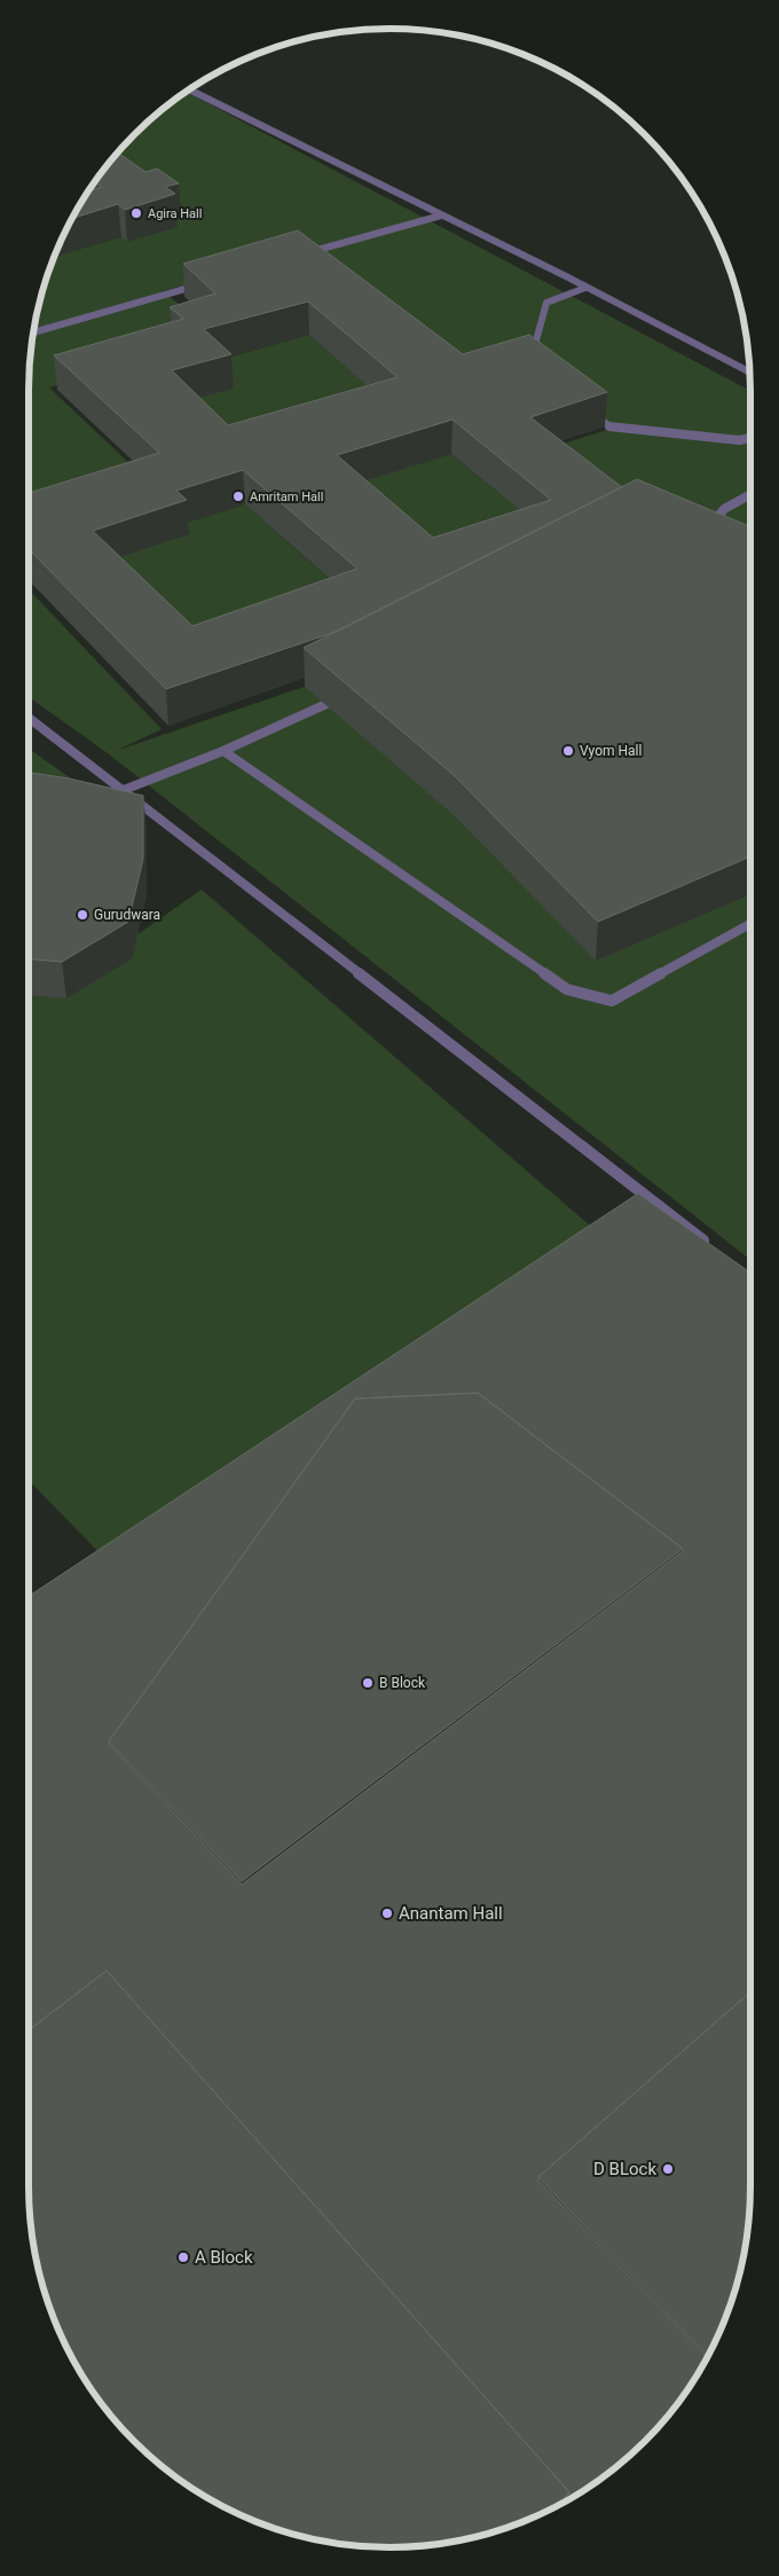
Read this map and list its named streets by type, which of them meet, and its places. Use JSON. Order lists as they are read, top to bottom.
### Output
{
  "places": [
    "Agira Hall",
    "Amritam Hall",
    "Vyom Hall",
    "Gurudwara",
    "B Block",
    "Anantam Hall",
    "D BLock",
    "A Block"
  ]
}
